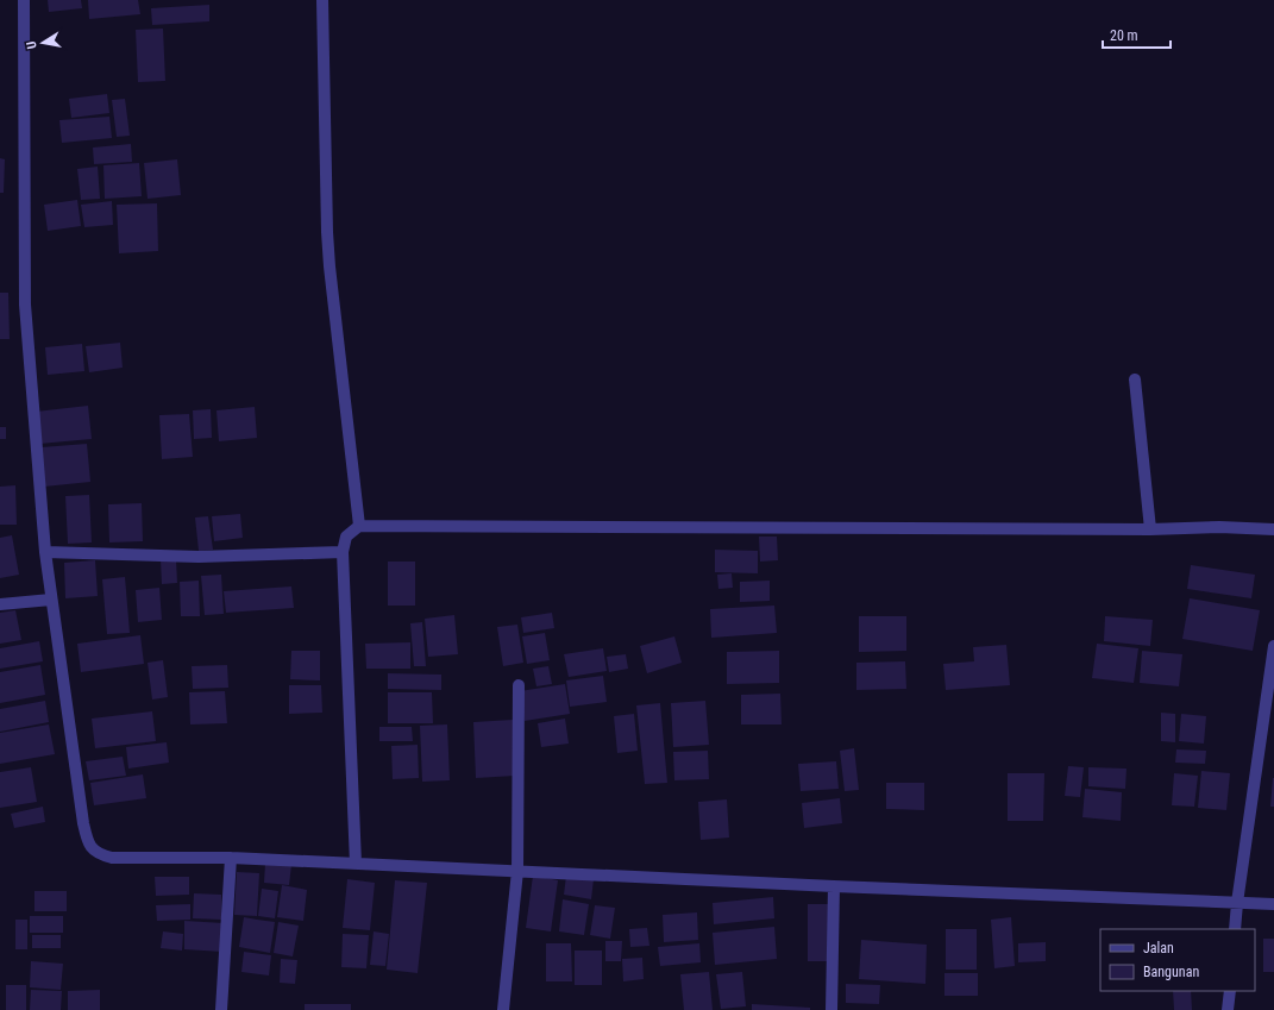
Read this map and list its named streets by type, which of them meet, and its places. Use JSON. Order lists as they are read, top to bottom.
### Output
{
  "legend": ["Jalan", "Bangunan"],
  "scale_bar": "20 m",
  "north": "left"
}
